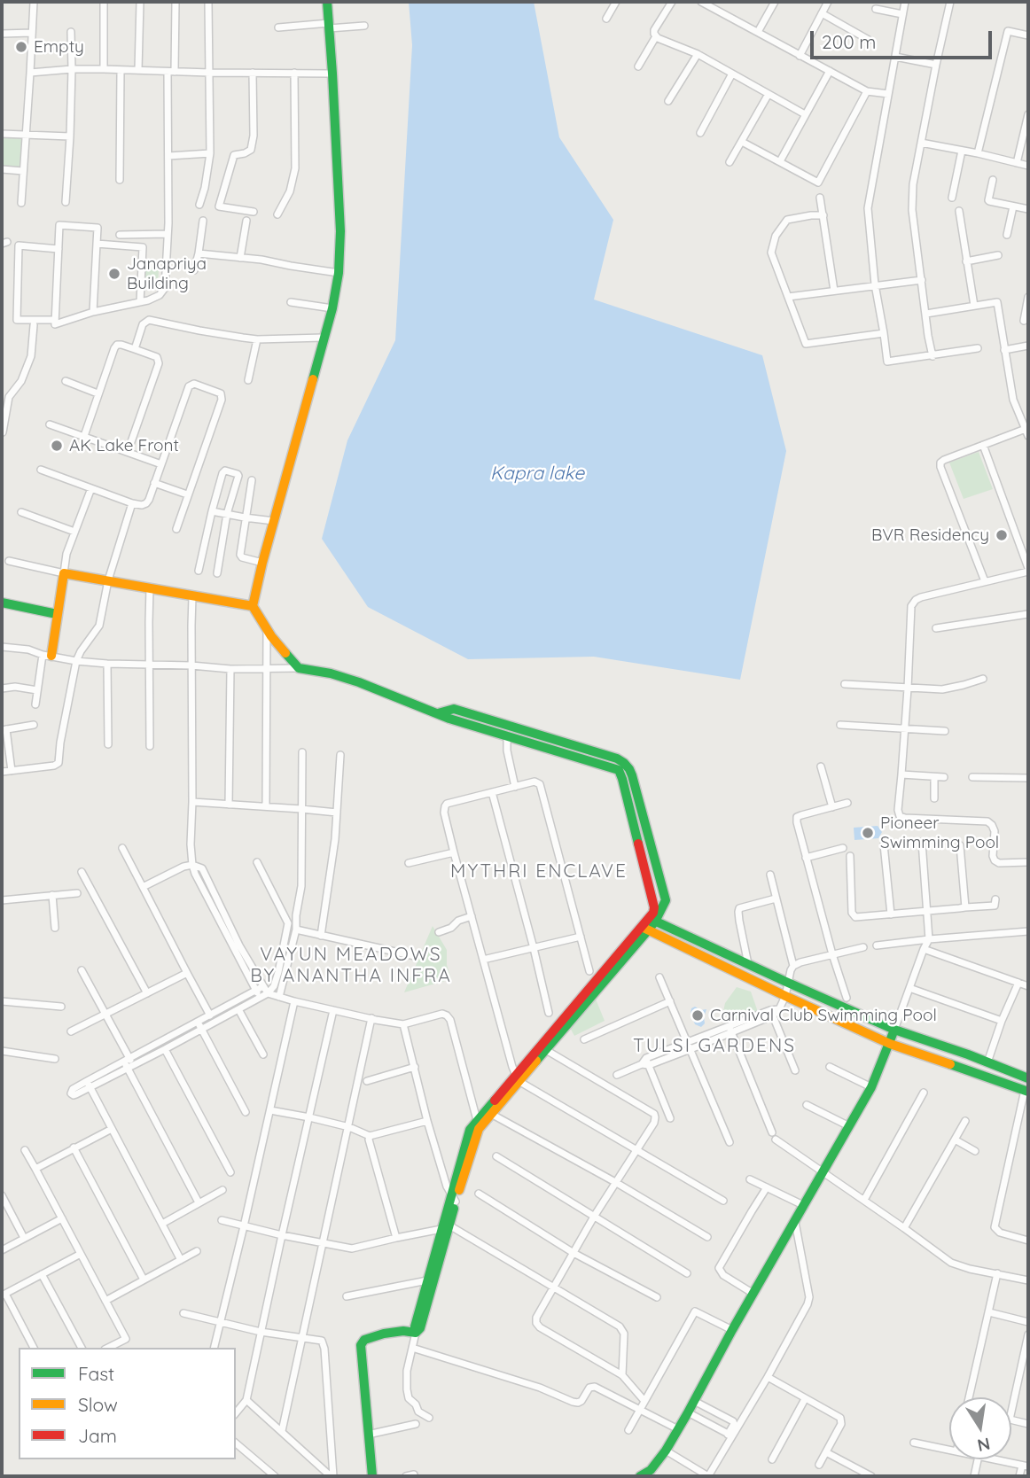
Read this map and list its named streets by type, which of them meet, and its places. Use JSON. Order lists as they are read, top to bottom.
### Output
{
  "districts": ["MYTHRI ENCLAVE", "VAYUN MEADOWS BY ANANTHA INFRA", "TULSI GARDENS"],
  "water": ["Kapra lake"],
  "places": [
    "Empty",
    "Janapriya Building",
    "AK Lake Front",
    "BVR Residency",
    "Pioneer Swimming Pool",
    "Carnival Club Swimming Pool"
  ],
  "legend": ["Fast", "Slow", "Jam"],
  "scale_bar": "200 m",
  "north": "bottom"
}
